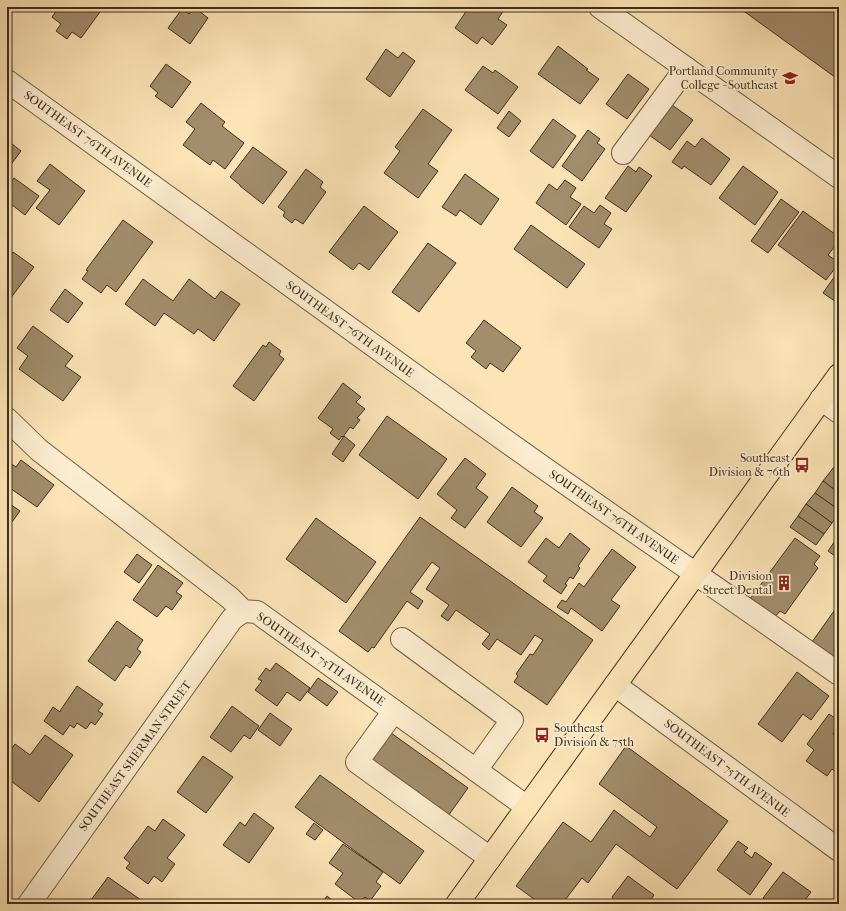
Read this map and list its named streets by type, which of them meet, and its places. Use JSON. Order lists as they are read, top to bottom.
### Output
{
  "streets": {
    "street": ["SOUTHEAST 76TH AVENUE", "SOUTHEAST 75TH AVENUE", "SOUTHEAST SHERMAN STREET"]
  },
  "crossings": [
    ["SOUTHEAST 75TH AVENUE", "SOUTHEAST SHERMAN STREET"]
  ],
  "places": {
    "school or university": ["Portland Community College - Southeast"],
    "bus stop": ["Southeast Division & 76th", "Southeast Division & 75th"],
    "building": ["Division Street Dental"]
  }
}
